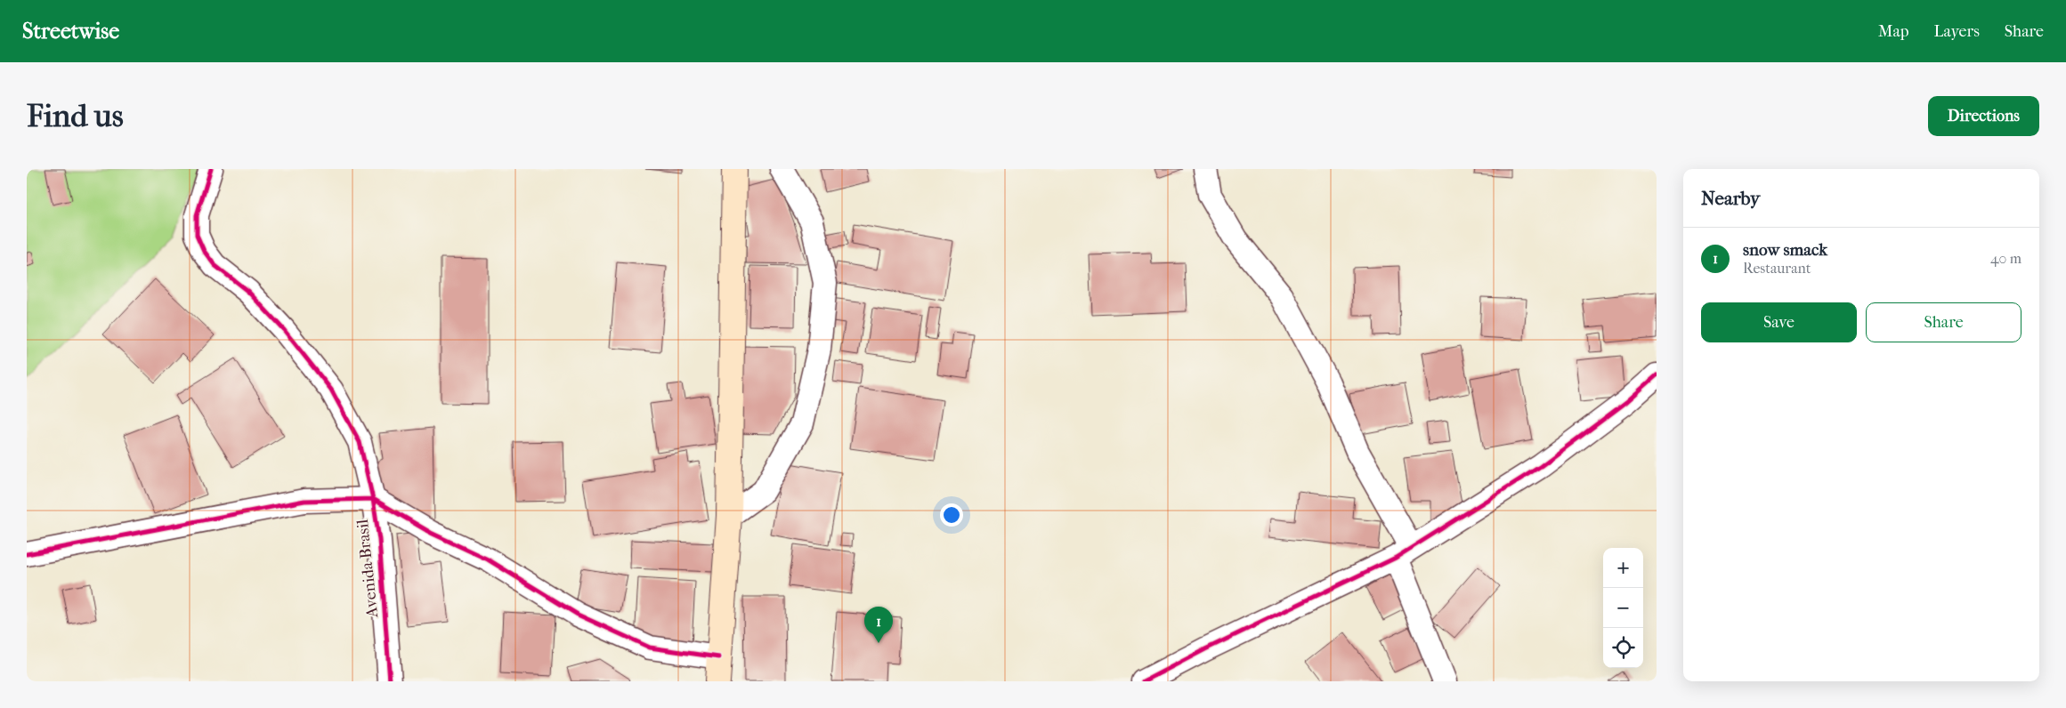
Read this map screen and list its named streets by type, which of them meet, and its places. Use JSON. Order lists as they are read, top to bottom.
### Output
{
  "streets": {
    "street": ["Avenida Brasil"]
  },
  "page": {
    "header": "Streetwise",
    "nav": ["Map", "Layers", "Share"],
    "buttons": [
      "Directions",
      ["Save", "Share"]
    ],
    "title": "Find us",
    "heading": "Nearby",
    "list": [
      {
        "mark": "1",
        "name": "snow smack",
        "note": "Restaurant",
        "value": "40 m"
      }
    ],
    "map_buttons": ["+", "−"],
    "pins": "1"
  }
}
